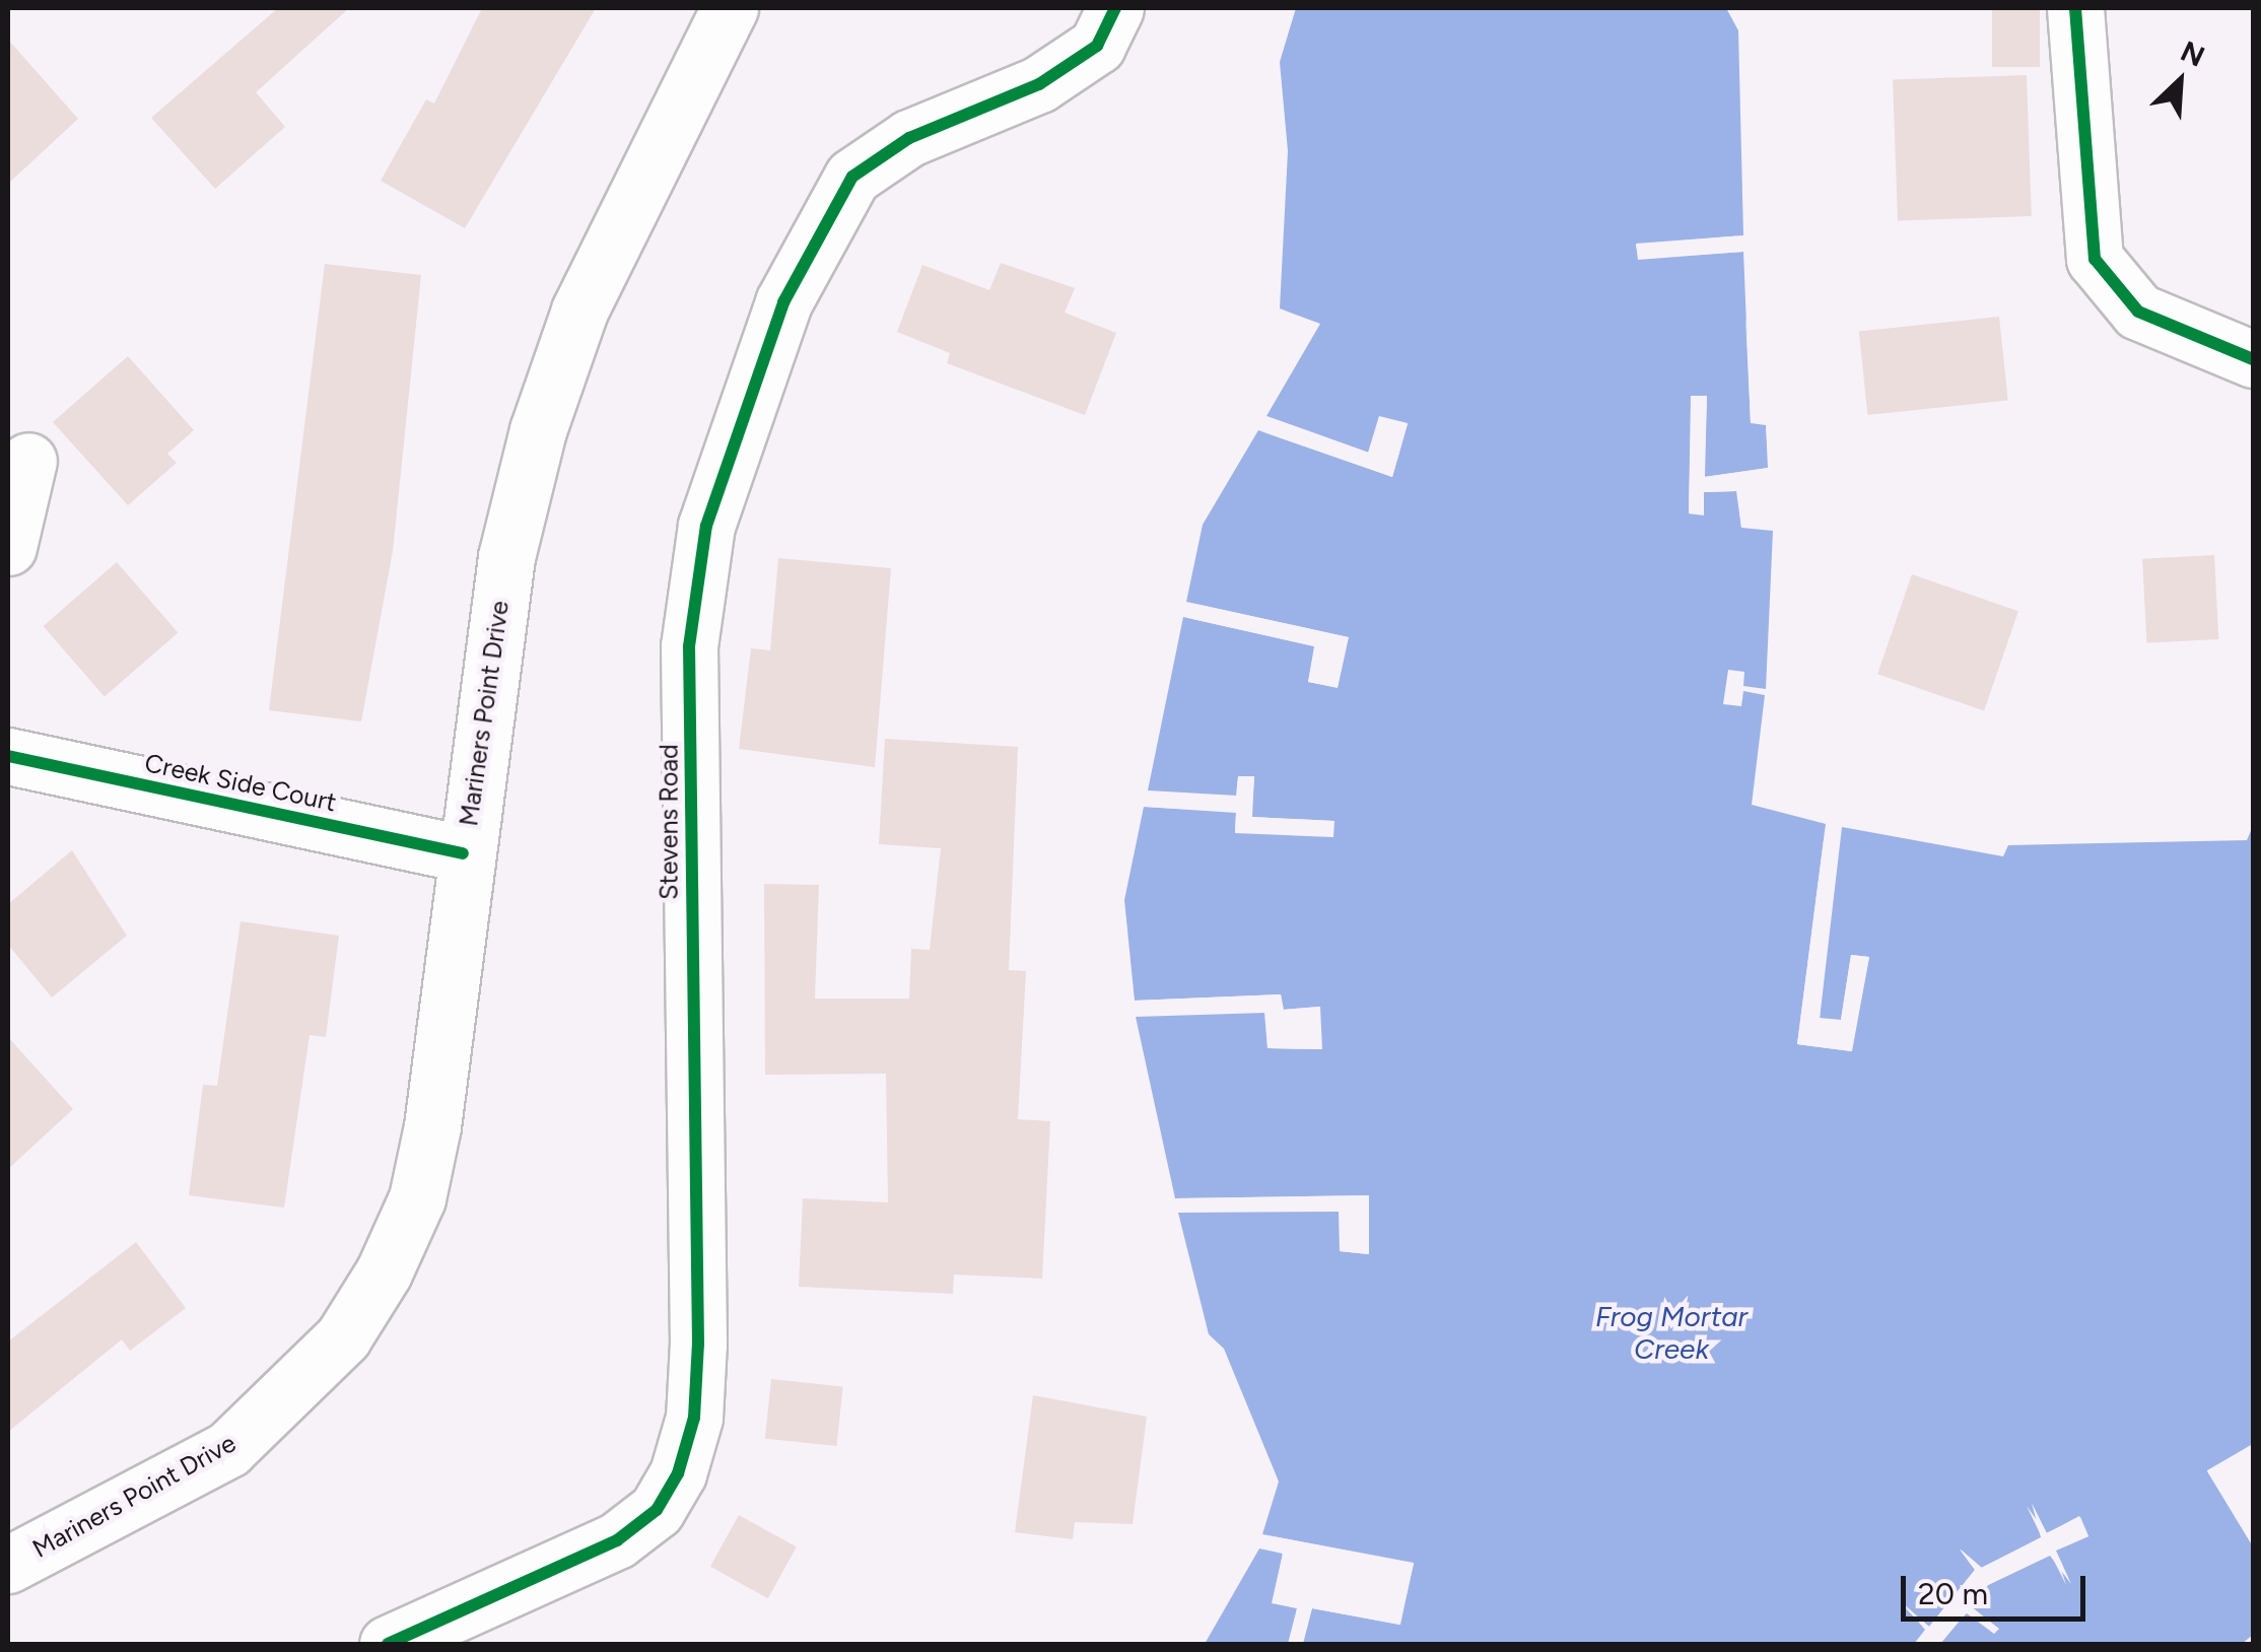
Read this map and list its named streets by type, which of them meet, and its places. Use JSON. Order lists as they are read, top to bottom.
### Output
{
  "streets": {
    "street": ["Mariners Point Drive", "Creek Side Court", "Stevens Road"]
  },
  "crossings": [
    ["Mariners Point Drive", "Creek Side Court"]
  ],
  "water": ["Frog Mortar Creek"],
  "scale_bar": "20 m",
  "north": "top right"
}
